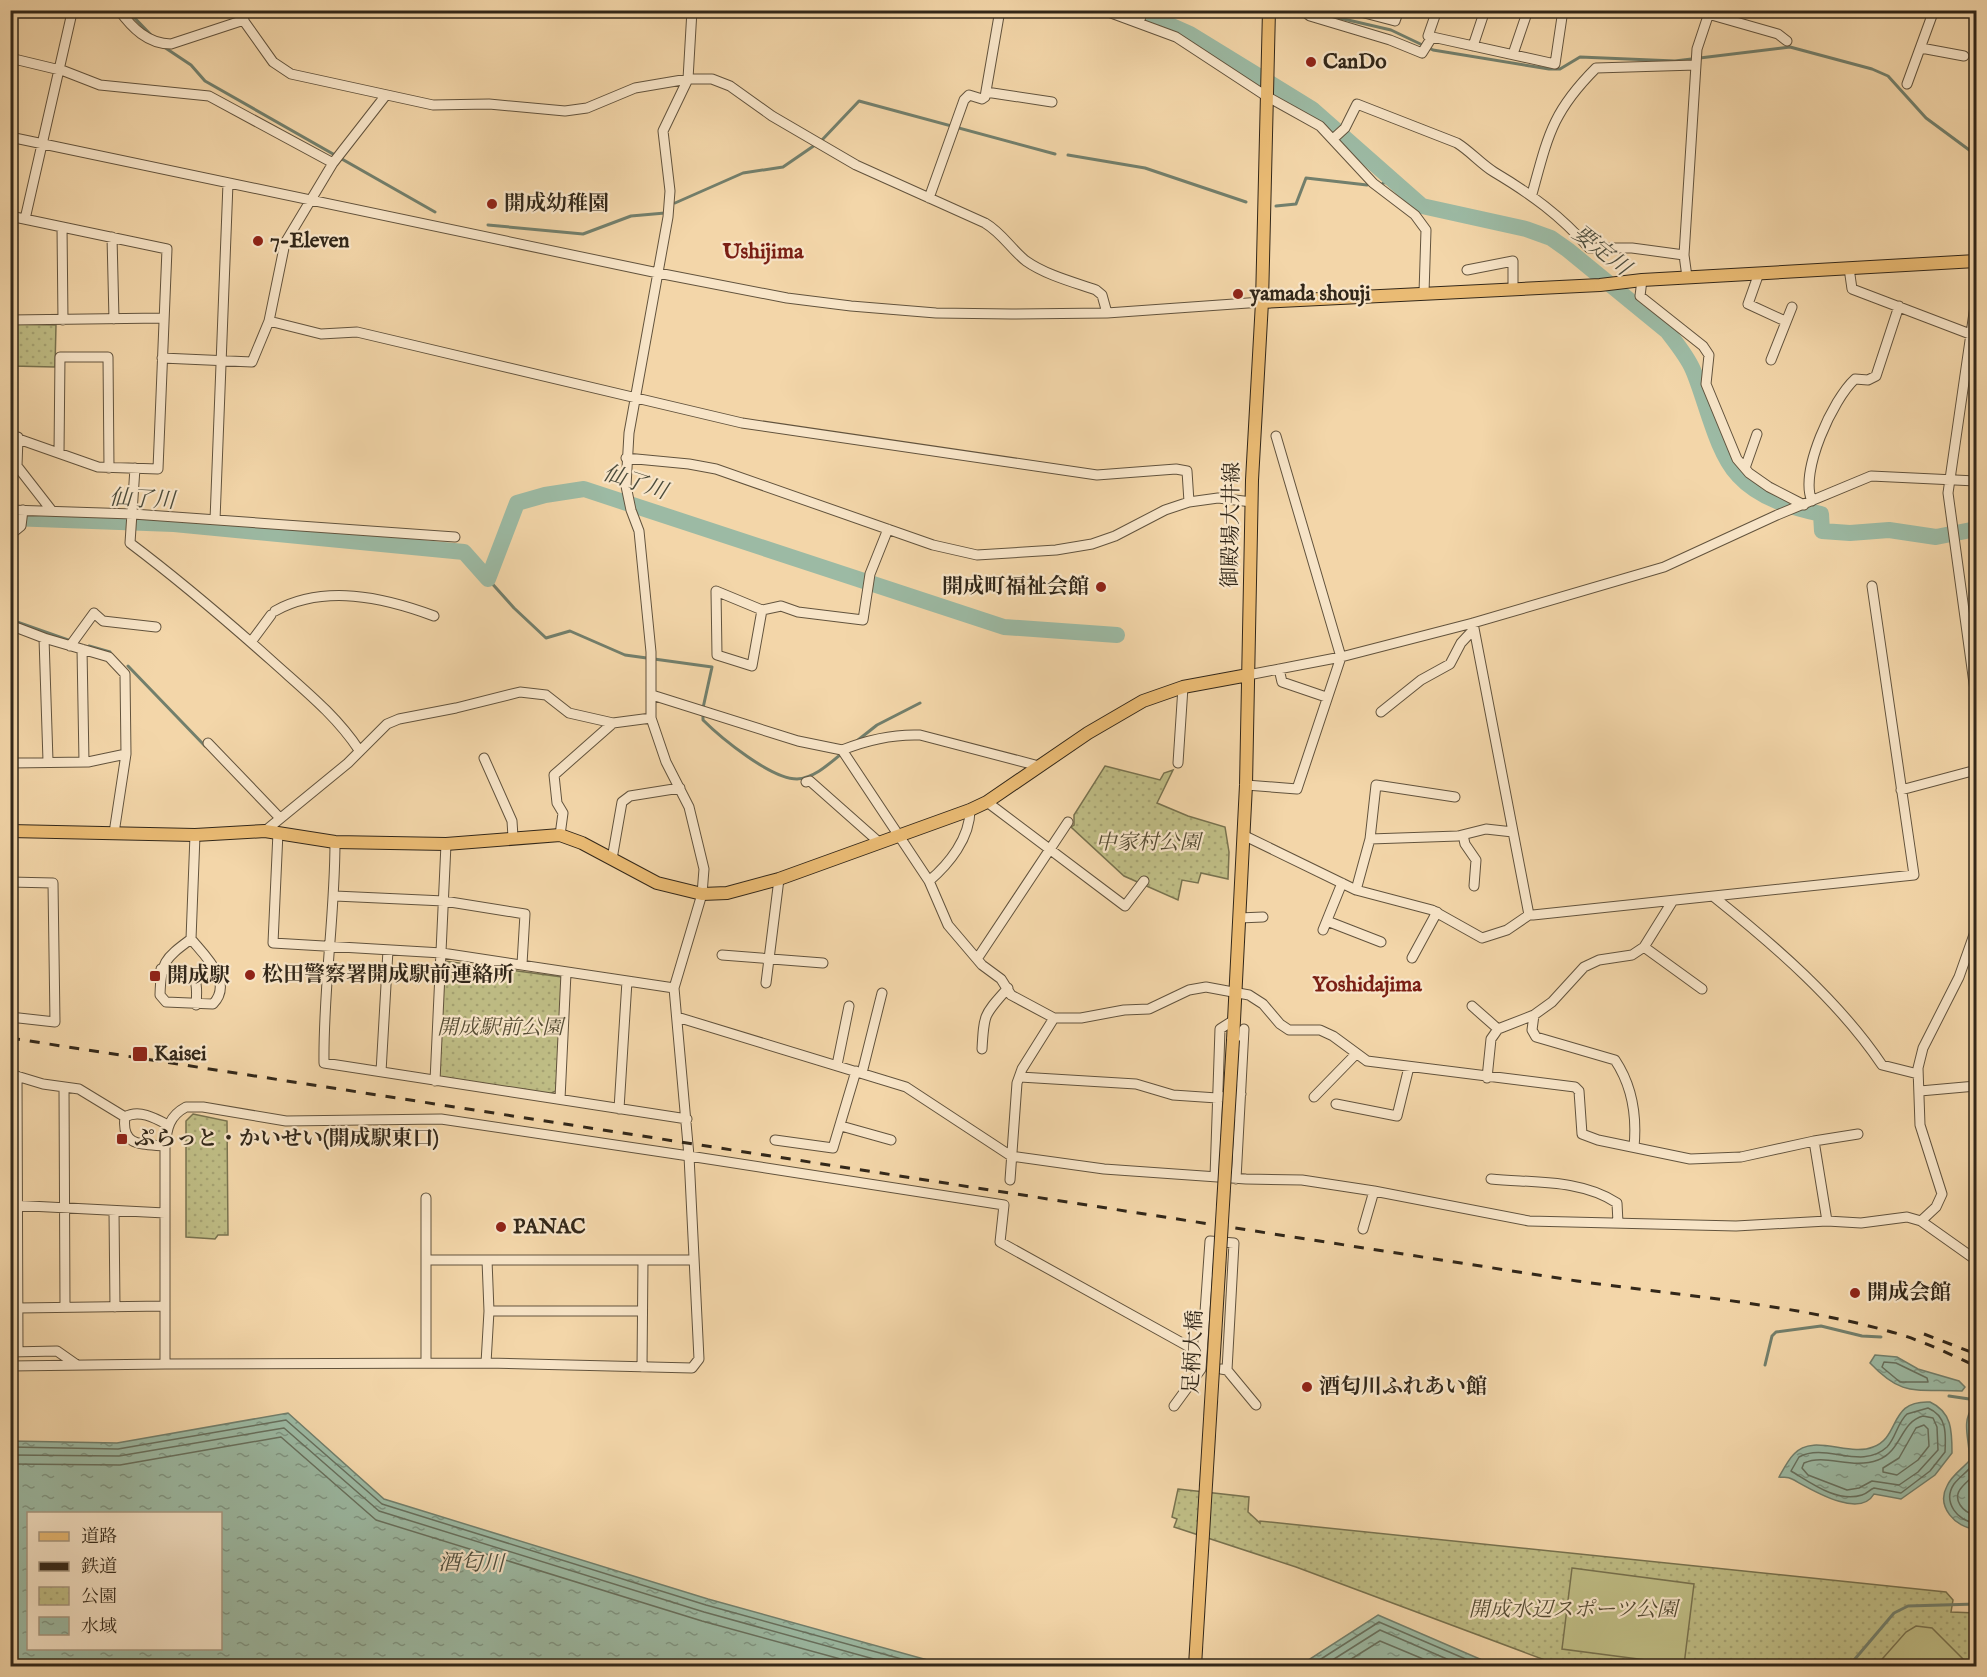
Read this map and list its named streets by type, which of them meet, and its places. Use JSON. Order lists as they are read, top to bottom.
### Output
{
  "streets": {
    "main road": ["御殿場大井線", "足柄大橋"]
  },
  "crossings": [
    ["御殿場大井線", "足柄大橋"]
  ],
  "districts": ["Ushijima", "Yoshidajima"],
  "water": ["要定川", "仙了川", "酒匂川"],
  "parks": ["中家村公園", "開成駅前公園", "開成水辺スポーツ公園"],
  "places": {
    "other": [
      "CanDo",
      "開成幼稚園",
      "7-Eleven",
      "yamada shouji",
      "開成町福祉会館",
      "松田警察署開成駅前連絡所",
      "PANAC",
      "開成会館",
      "酒匂川ふれあい館"
    ],
    "transit": ["開成駅", "Kaisei", "ぷらっと・かいせい(開成駅東口)"]
  },
  "legend": [
    "道路",
    "鉄道",
    "公園",
    "水域"
  ]
}
